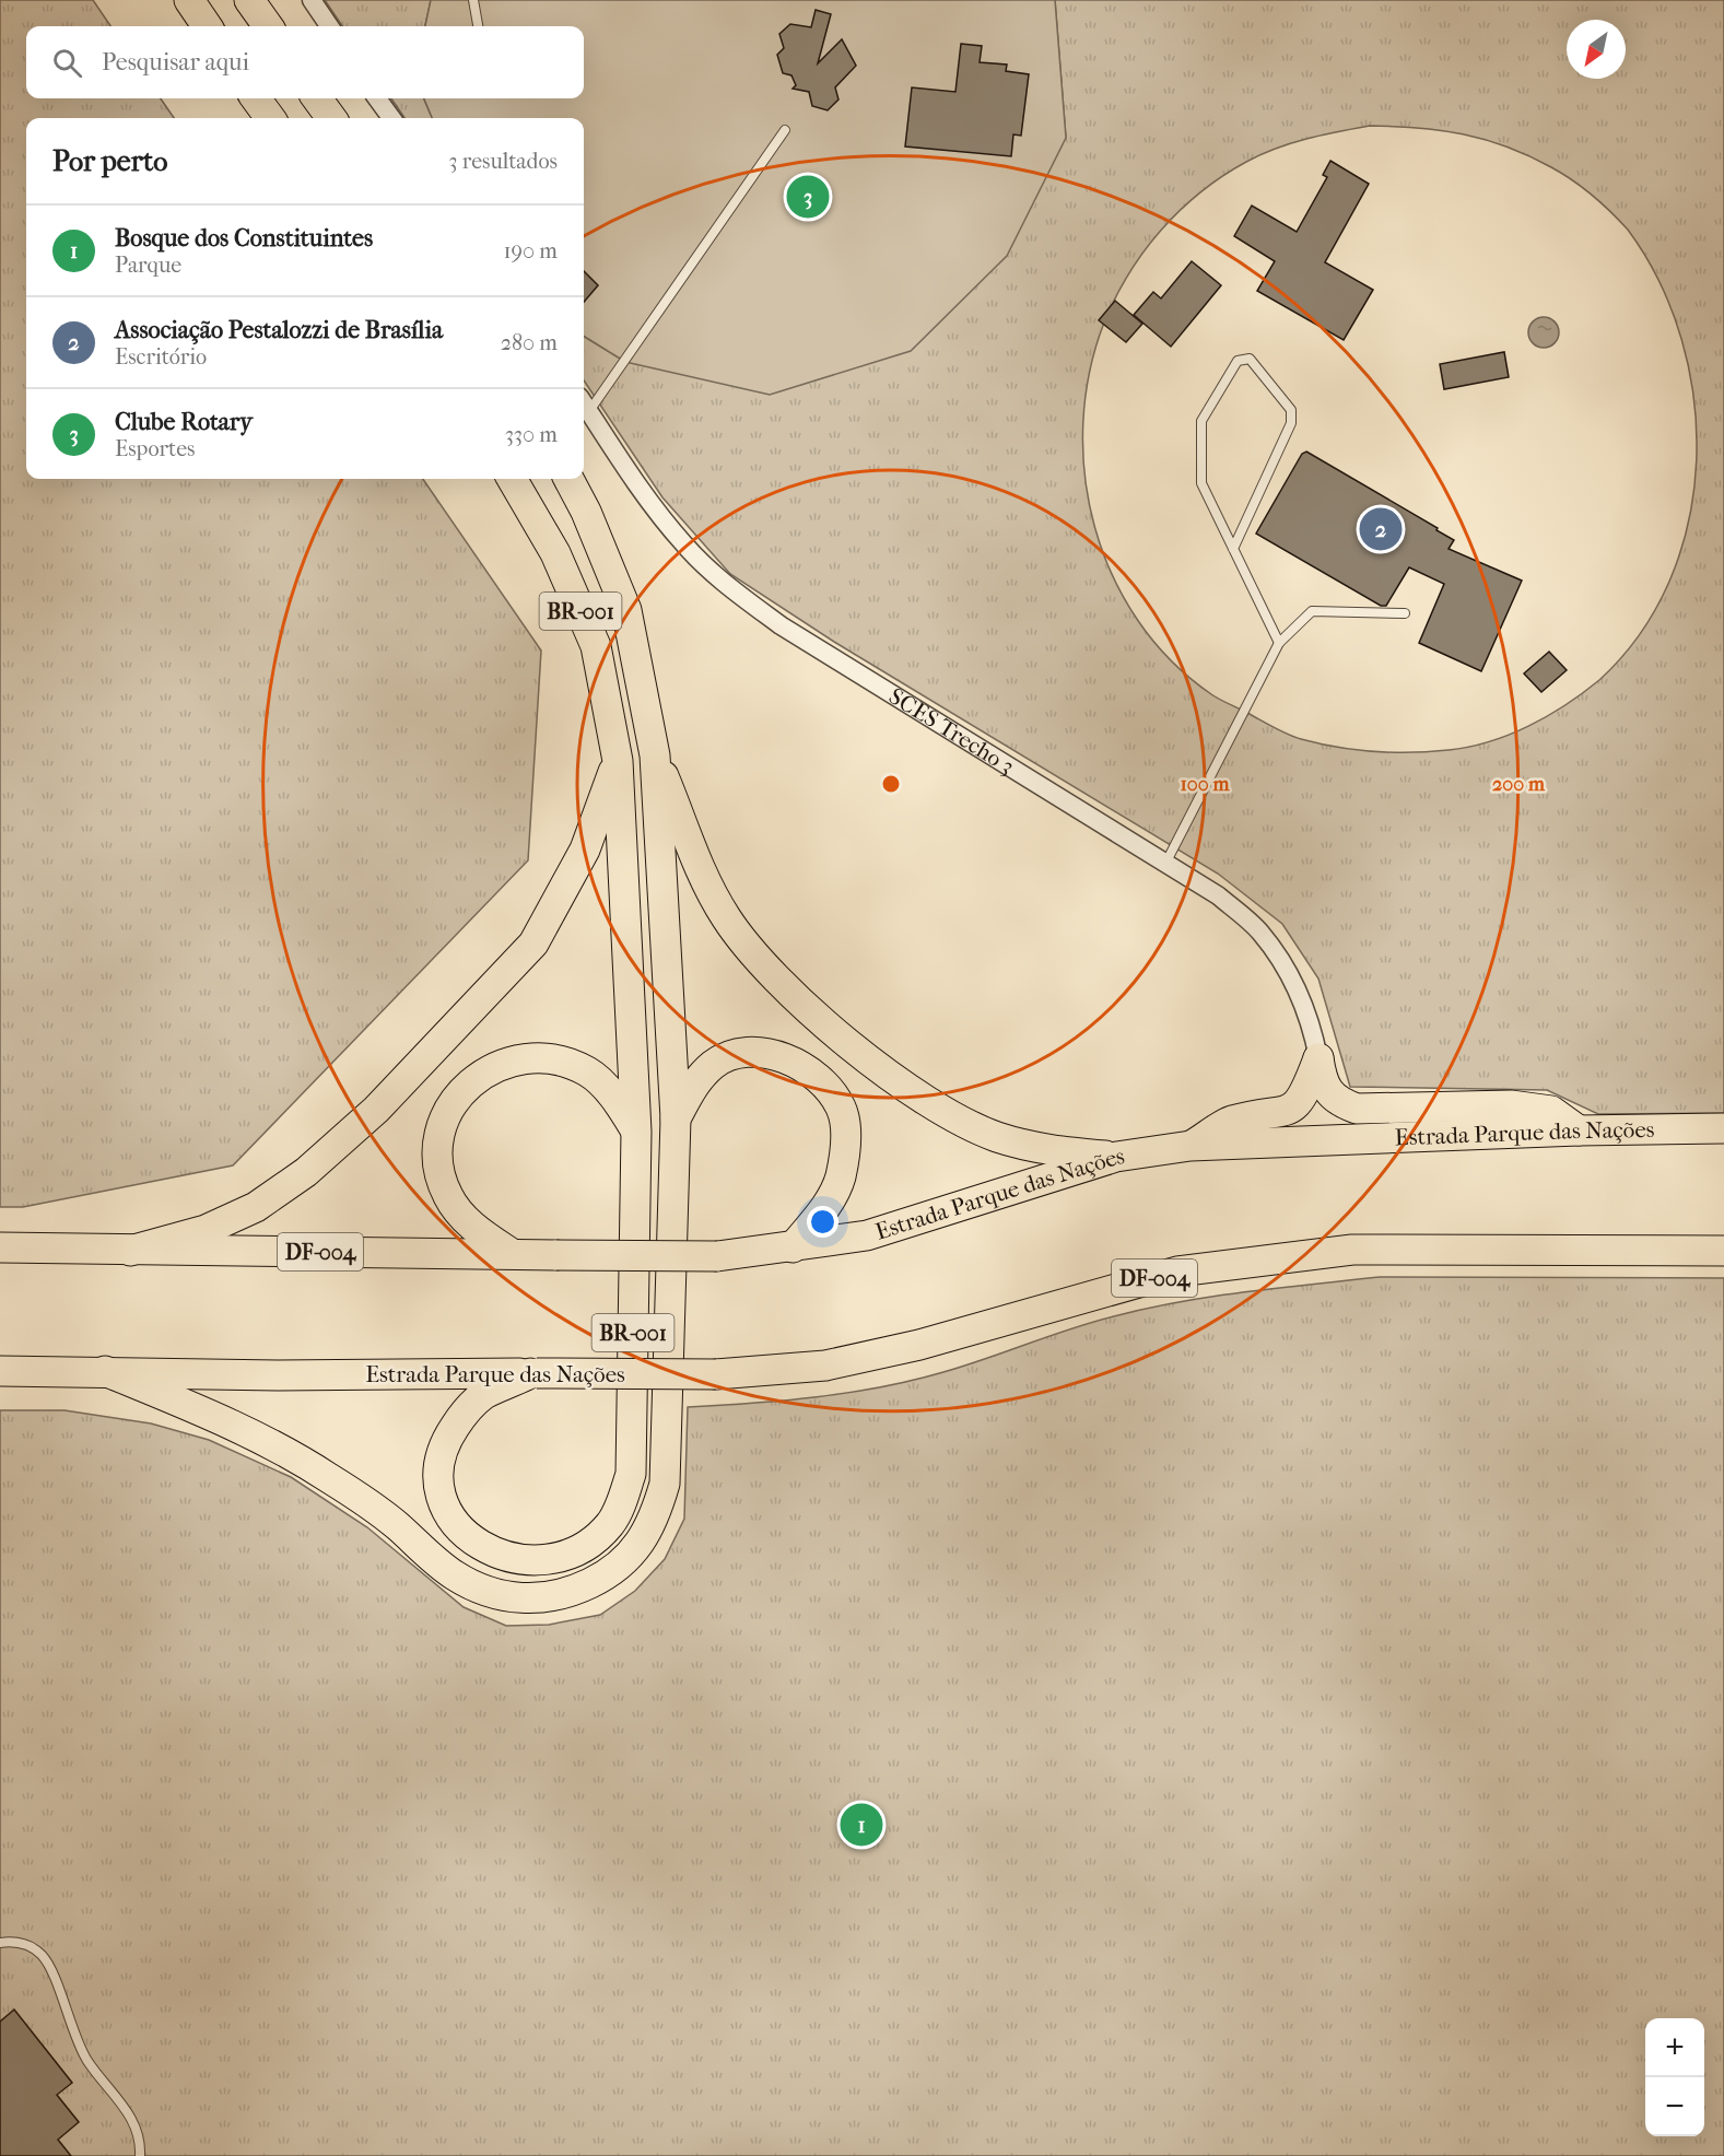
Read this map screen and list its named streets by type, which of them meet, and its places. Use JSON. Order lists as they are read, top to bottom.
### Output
{
  "streets": {
    "highway": ["BR-001", "Estrada Parque das Nações", "DF-004"],
    "street": ["SCES Trecho 3"]
  },
  "crossings": [
    ["BR-001", "Estrada Parque das Nações"]
  ],
  "north": "bottom left",
  "page": {
    "search": "Pesquisar aqui",
    "heading": ["Por perto", "3 resultados"],
    "pins": ["3", "2", "1"],
    "list": [
      {
        "mark": "1",
        "name": "Bosque dos Constituintes",
        "note": "Parque",
        "value": "190 m"
      },
      {
        "mark": "2",
        "name": "Associação Pestalozzi de Brasília",
        "note": "Escritório",
        "value": "280 m"
      },
      {
        "mark": "3",
        "name": "Clube Rotary",
        "note": "Esportes",
        "value": "330 m"
      }
    ],
    "map_buttons": ["+", "−"]
  },
  "rings": ["100 m", "200 m"]
}
